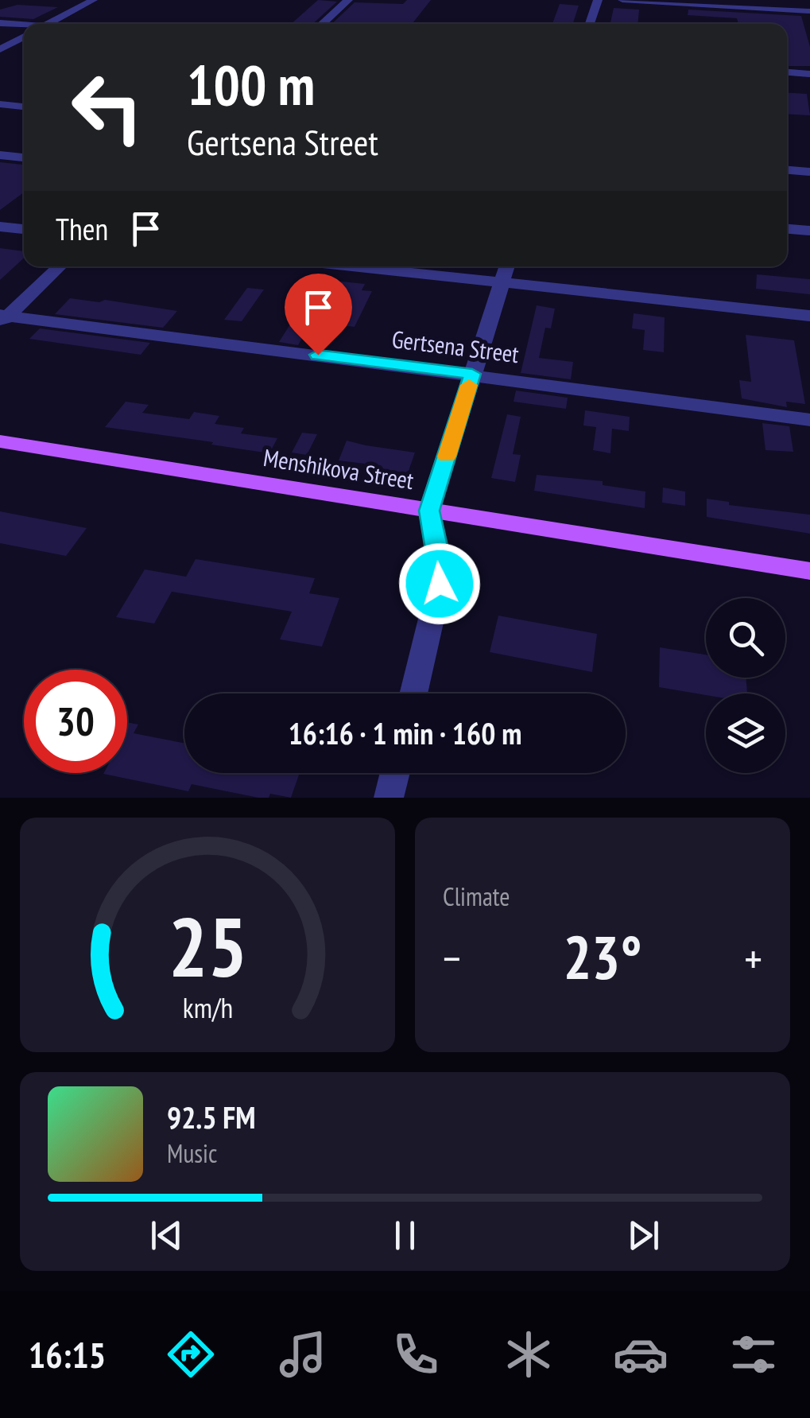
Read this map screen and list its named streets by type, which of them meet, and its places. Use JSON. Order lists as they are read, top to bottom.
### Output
{
  "streets": {
    "main road": ["Menshikova Street"],
    "street": ["Gertsena Street"]
  },
  "page": {
    "turn": ["100 m", "Gertsena Street"],
    "then": "Then",
    "limit": "30",
    "trip": "16:16 · 1 min · 160 m",
    "tile": "Climate",
    "heat": ["−", "23°", "+"],
    "song": ["92.5 FM", "Music"],
    "tabs": "16:15",
    "gauge": ["25", "km/h"]
  }
}
